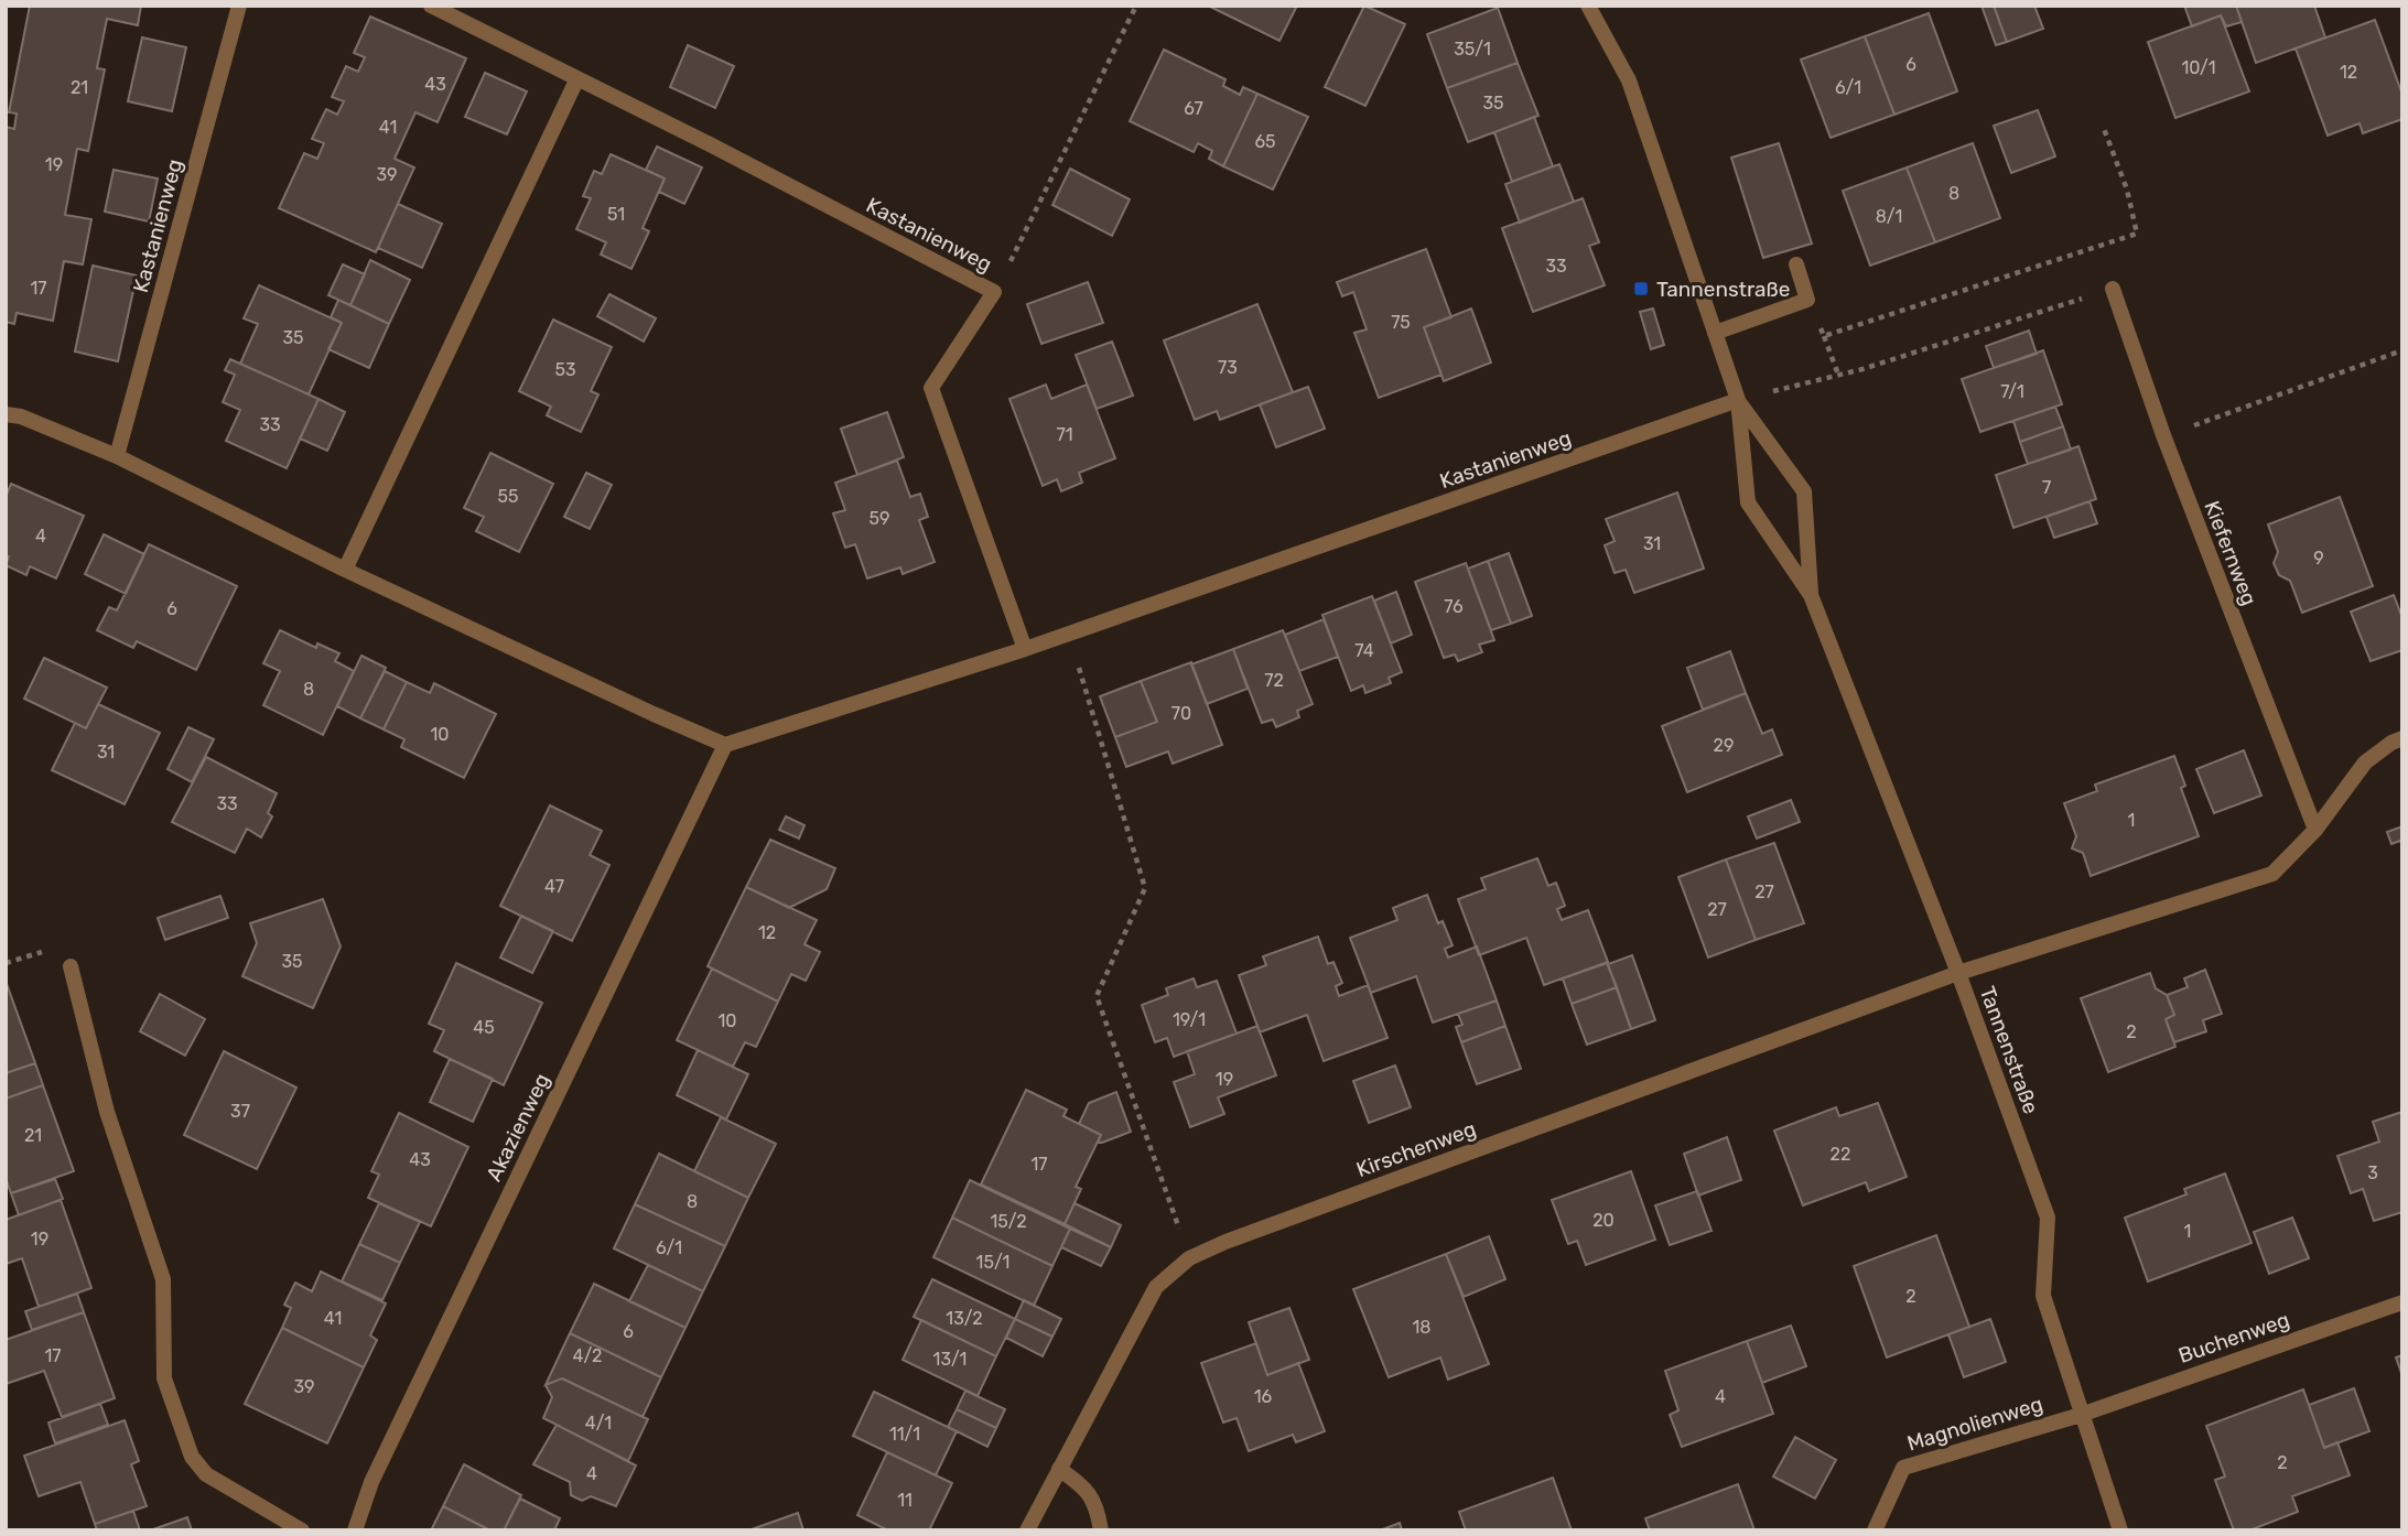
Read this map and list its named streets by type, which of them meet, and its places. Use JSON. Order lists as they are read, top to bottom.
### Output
{
  "streets": {
    "street": [
      "Kastanienweg",
      "Kiefernweg",
      "Tannenstraße",
      "Akazienweg",
      "Kirschenweg",
      "Buchenweg",
      "Magnolienweg"
    ]
  },
  "crossings": [
    ["Kastanienweg", "Tannenstraße"],
    ["Kastanienweg", "Akazienweg"],
    ["Tannenstraße", "Kirschenweg"],
    ["Tannenstraße", "Buchenweg"],
    ["Tannenstraße", "Magnolienweg"],
    ["Buchenweg", "Magnolienweg"]
  ],
  "places": {
    "transit": ["Tannenstraße"]
  },
  "house_numbers": [
    "35/1",
    "6",
    "10/1",
    "12",
    "43",
    "21",
    "6/1",
    "35",
    "67",
    "41",
    "65",
    "19",
    "39",
    "8",
    "51",
    "8/1",
    "33",
    "17",
    "75",
    "35",
    "73",
    "53",
    "7/1",
    "33",
    "71",
    "7",
    "55",
    "59",
    "4",
    "31",
    "9",
    "76",
    "6",
    "74",
    "72",
    "8",
    "70",
    "10",
    "29",
    "31",
    "33",
    "1",
    "47",
    "27",
    "27",
    "12",
    "35",
    "19/1",
    "10",
    "45",
    "2",
    "19",
    "37",
    "21",
    "22",
    "43",
    "17",
    "3",
    "8",
    "20",
    "15/2",
    "1",
    "19",
    "6/1",
    "15/1",
    "2",
    "41",
    "13/2",
    "18",
    "6",
    "17",
    "4/2",
    "13/1",
    "39",
    "16",
    "4",
    "4/1",
    "11/1",
    "2",
    "4",
    "11"
  ]
}
